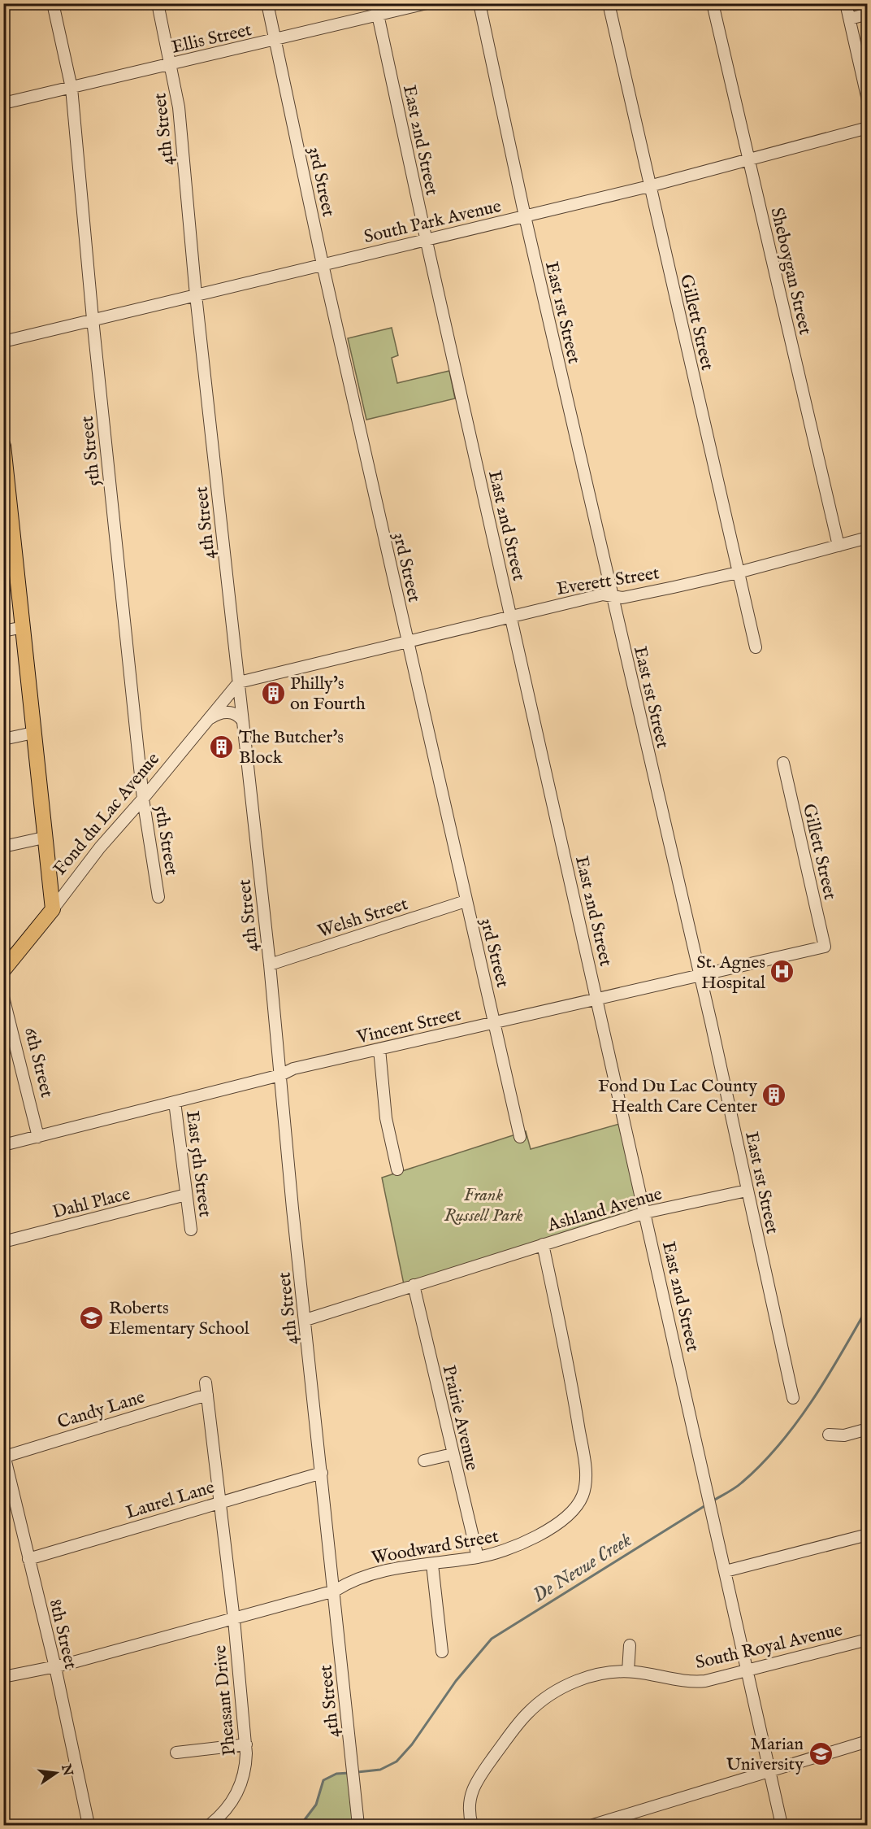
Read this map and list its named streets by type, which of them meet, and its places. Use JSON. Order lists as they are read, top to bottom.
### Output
{
  "streets": {
    "main road": ["Fond du Lac Avenue"],
    "street": [
      "Ellis Street",
      "4th Street",
      "East 2nd Street",
      "3rd Street",
      "South Park Avenue",
      "Sheboygan Street",
      "East 1st Street",
      "Gillett Street",
      "5th Street",
      "Everett Street",
      "Welsh Street",
      "Vincent Street",
      "6th Street",
      "East 5th Street",
      "Dahl Place",
      "Ashland Avenue",
      "Candy Lane",
      "Prairie Avenue",
      "Laurel Lane",
      "Woodward Street",
      "8th Street",
      "South Royal Avenue",
      "Pheasant Drive"
    ]
  },
  "crossings": [
    ["Ellis Street", "4th Street"],
    ["Ellis Street", "East 2nd Street"],
    ["Ellis Street", "3rd Street"],
    ["Ellis Street", "5th Street"],
    ["4th Street", "South Park Avenue"],
    ["4th Street", "Everett Street"],
    ["4th Street", "Fond du Lac Avenue"],
    ["4th Street", "Welsh Street"],
    ["4th Street", "Vincent Street"],
    ["4th Street", "Ashland Avenue"],
    ["4th Street", "Laurel Lane"],
    ["4th Street", "Woodward Street"],
    ["East 2nd Street", "South Park Avenue"],
    ["East 2nd Street", "Everett Street"],
    ["East 2nd Street", "Vincent Street"],
    ["East 2nd Street", "Ashland Avenue"],
    ["East 2nd Street", "South Royal Avenue"],
    ["3rd Street", "South Park Avenue"],
    ["3rd Street", "Everett Street"],
    ["3rd Street", "Welsh Street"],
    ["3rd Street", "Vincent Street"],
    ["South Park Avenue", "Sheboygan Street"],
    ["South Park Avenue", "East 1st Street"],
    ["South Park Avenue", "Gillett Street"],
    ["South Park Avenue", "5th Street"],
    ["Sheboygan Street", "Everett Street"],
    ["East 1st Street", "Everett Street"],
    ["East 1st Street", "Vincent Street"],
    ["East 1st Street", "Ashland Avenue"],
    ["Gillett Street", "Everett Street"],
    ["Gillett Street", "Vincent Street"],
    ["5th Street", "Fond du Lac Avenue"],
    ["Everett Street", "Fond du Lac Avenue"],
    ["Vincent Street", "6th Street"],
    ["Vincent Street", "East 5th Street"],
    ["East 5th Street", "Dahl Place"],
    ["Ashland Avenue", "Prairie Avenue"],
    ["Ashland Avenue", "Woodward Street"],
    ["Candy Lane", "8th Street"],
    ["Prairie Avenue", "Woodward Street"],
    ["Laurel Lane", "8th Street"],
    ["Woodward Street", "8th Street"],
    ["Woodward Street", "Pheasant Drive"]
  ],
  "water": ["De Nevue Creek"],
  "parks": ["Frank Russell Park"],
  "places": {
    "building": ["Philly's on Fourth", "The Butcher's Block", "Fond Du Lac County Health Care Center"],
    "hospital": ["St. Agnes Hospital"],
    "school or university": ["Roberts Elementary School", "Marian University"]
  },
  "north": "right"
}
